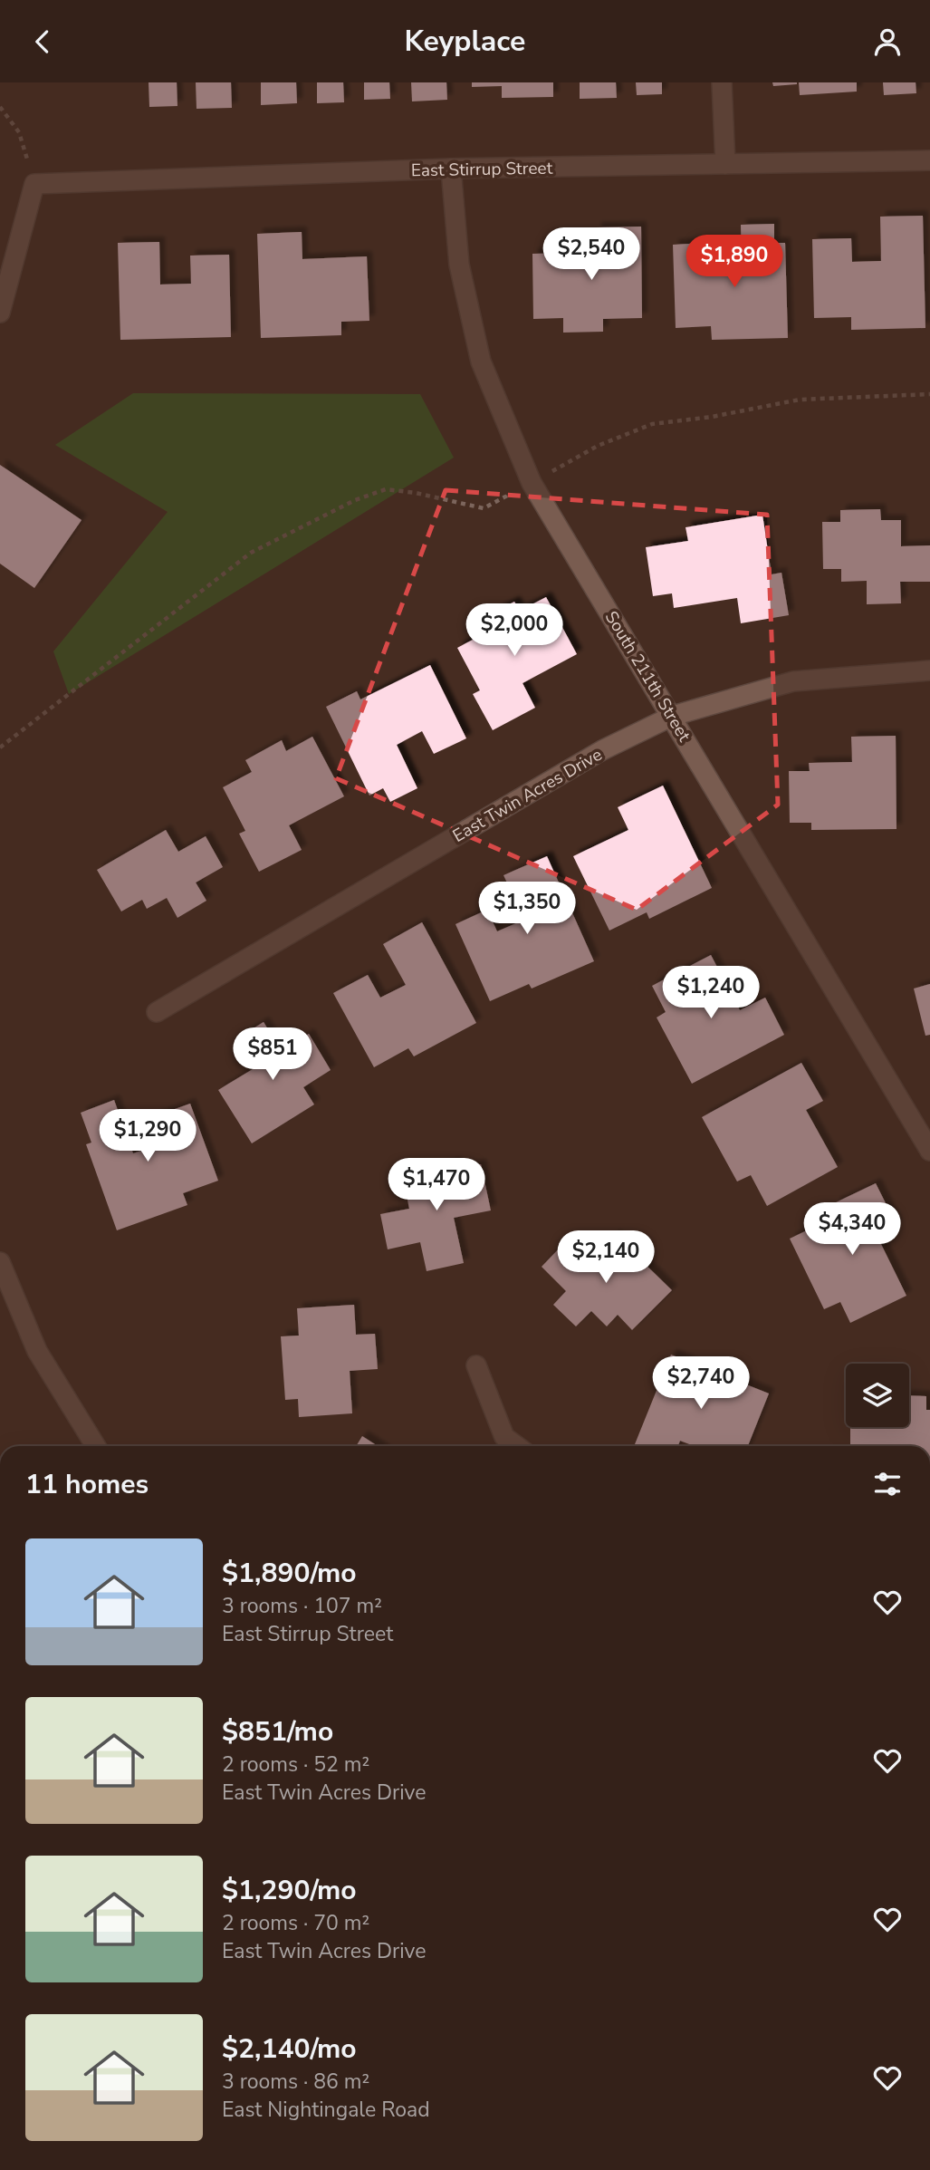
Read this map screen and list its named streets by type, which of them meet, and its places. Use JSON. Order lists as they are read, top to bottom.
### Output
{
  "streets": {
    "street": ["East Stirrup Street", "South 211th Street", "East Twin Acres Drive"]
  },
  "crossings": [
    ["East Stirrup Street", "South 211th Street"],
    ["South 211th Street", "East Twin Acres Drive"]
  ],
  "page": {
    "header": "Keyplace",
    "price": [
      "$2,540",
      "$1,890",
      "$2,000",
      "$1,350",
      "$1,240",
      "$851",
      "$1,290",
      "$1,470",
      "$4,340",
      "$2,140",
      "$2,740"
    ],
    "heading": "11 homes",
    "list": [
      {
        "name": "$1,890/mo",
        "note": "3 rooms · 107 m² · East Stirrup Street"
      },
      {
        "name": "$851/mo",
        "note": "2 rooms · 52 m² · East Twin Acres Drive"
      },
      {
        "name": "$1,290/mo",
        "note": "2 rooms · 70 m² · East Twin Acres Drive"
      },
      {
        "name": "$2,140/mo",
        "note": "3 rooms · 86 m² · East Nightingale Road"
      }
    ]
  }
}
